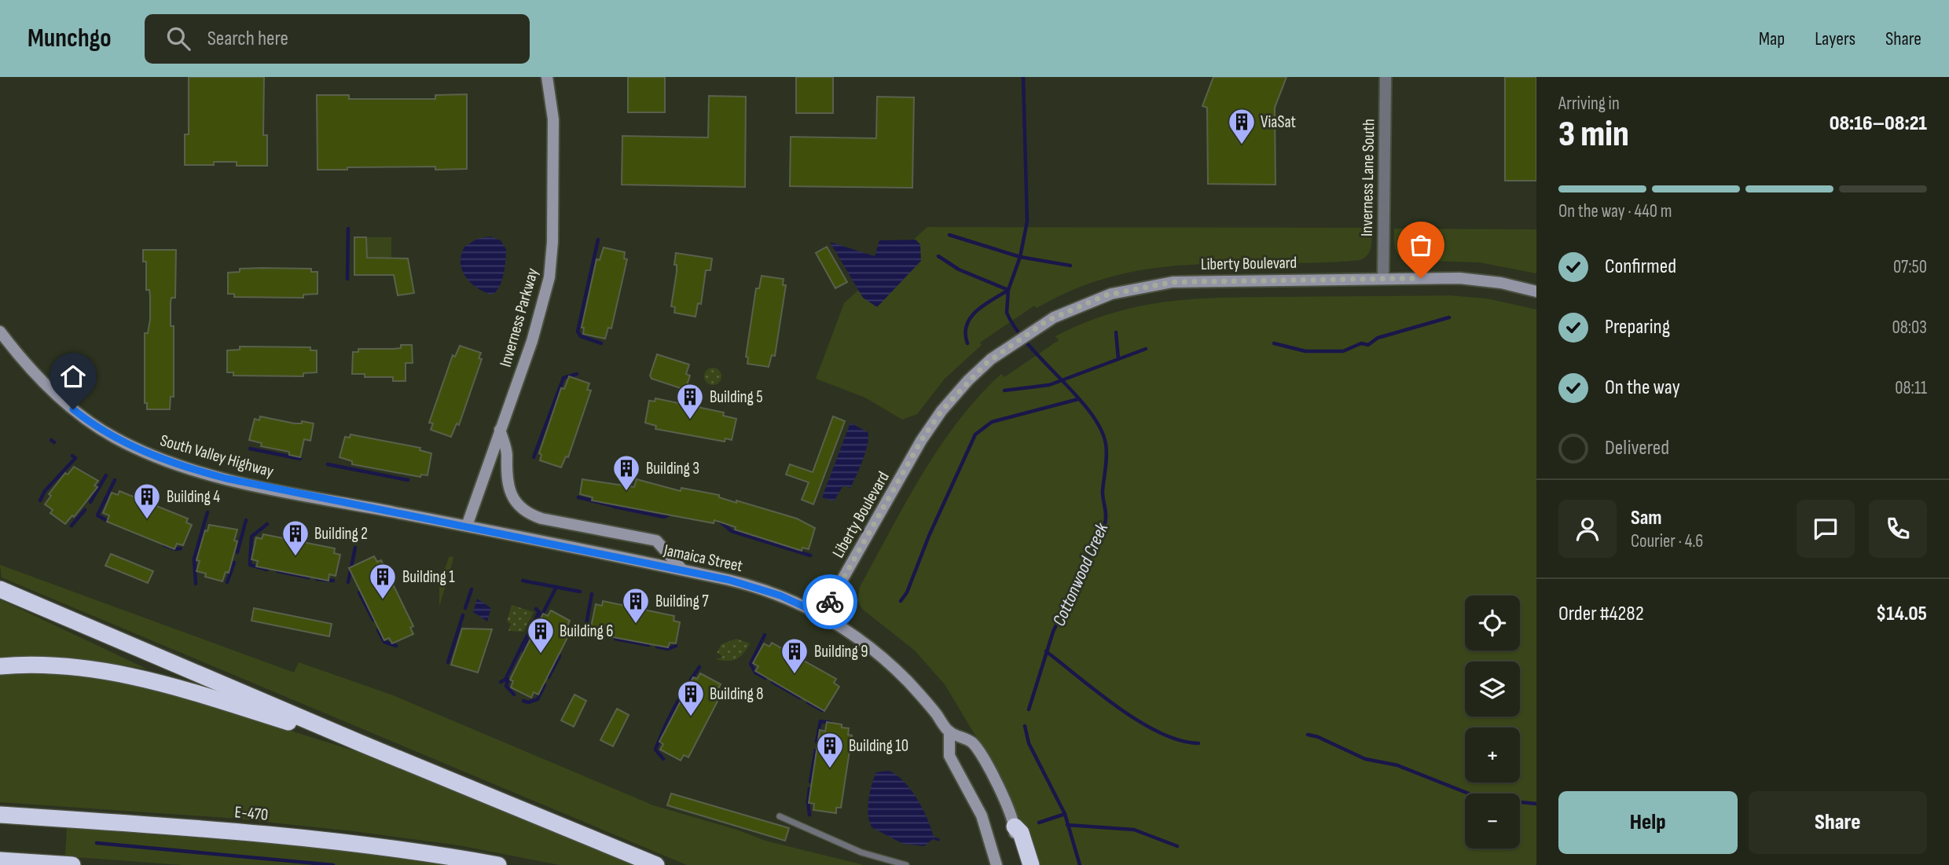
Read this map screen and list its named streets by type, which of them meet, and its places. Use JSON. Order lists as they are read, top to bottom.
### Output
{
  "streets": {
    "highway": ["E-470"],
    "main road": [
      "Liberty Boulevard",
      "Inverness Parkway",
      "South Valley Highway",
      "Jamaica Street"
    ],
    "street": ["Inverness Lane South"]
  },
  "crossings": [
    ["Inverness Lane South", "Liberty Boulevard"],
    ["Liberty Boulevard", "Jamaica Street"],
    ["Inverness Parkway", "South Valley Highway"],
    ["Inverness Parkway", "Jamaica Street"],
    ["South Valley Highway", "Jamaica Street"]
  ],
  "water": ["Cottonwood Creek"],
  "places": {
    "building": [
      "ViaSat",
      "Building 5",
      "Building 3",
      "Building 4",
      "Building 2",
      "Building 1",
      "Building 7",
      "Building 6",
      "Building 9",
      "Building 8",
      "Building 10"
    ]
  },
  "page": {
    "header": "Munchgo",
    "search": "Search here",
    "nav": ["Map", "Layers", "Share"],
    "heading": ["3 min", "Arriving in", "08:16–08:21"],
    "panel": [
      "Sam",
      "Courier · 4.6",
      "Order #4282",
      "$14.05"
    ],
    "bar": "On the way · 440 m",
    "list": [
      ["Confirmed", "07:50"],
      ["Preparing", "08:03"],
      ["On the way", "08:11"],
      "Delivered"
    ],
    "map_buttons": ["+", "−"],
    "buttons": ["Help", "Share"]
  }
}
